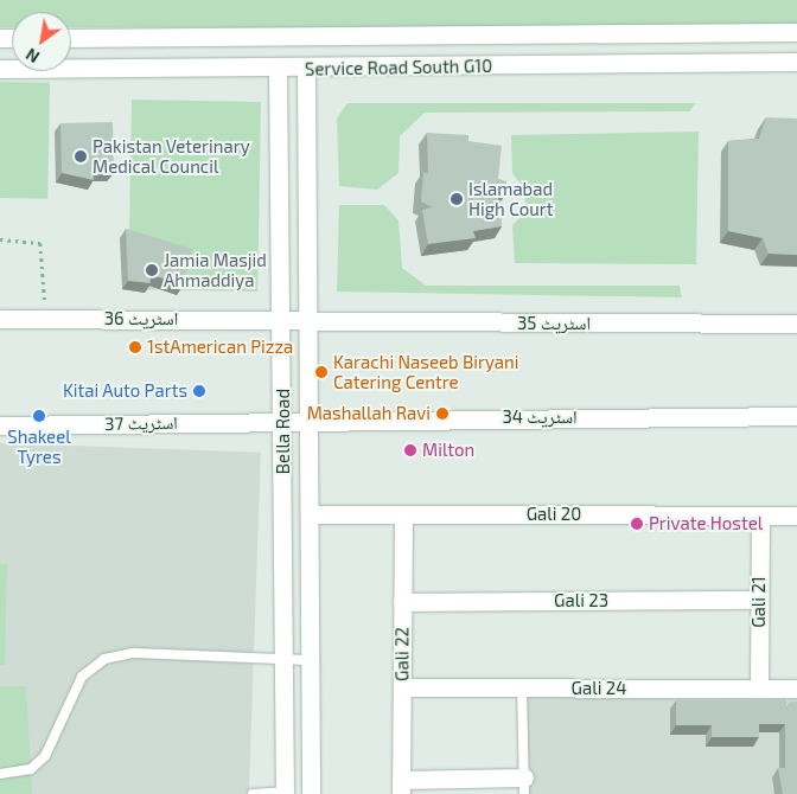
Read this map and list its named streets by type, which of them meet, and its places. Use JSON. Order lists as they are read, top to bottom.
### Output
{
  "streets": {
    "street": [
      "Service Road South G10",
      "اسٹریٹ 36",
      "اسٹریٹ 35",
      "اسٹریٹ 34",
      "اسٹریٹ 37",
      "Bella Road",
      "Gali 20",
      "Gali 23",
      "Gali 21",
      "Gali 22",
      "Gali 24"
    ]
  },
  "crossings": [
    ["Service Road South G10", "Bella Road"],
    ["اسٹریٹ 36", "اسٹریٹ 35"],
    ["اسٹریٹ 36", "Bella Road"],
    ["اسٹریٹ 35", "Bella Road"],
    ["اسٹریٹ 34", "اسٹریٹ 37"],
    ["اسٹریٹ 34", "Bella Road"],
    ["اسٹریٹ 37", "Bella Road"],
    ["Bella Road", "Gali 20"],
    ["Gali 20", "Gali 21"],
    ["Gali 20", "Gali 22"],
    ["Gali 23", "Gali 21"],
    ["Gali 23", "Gali 22"],
    ["Gali 21", "Gali 24"],
    ["Gali 22", "Gali 24"]
  ],
  "places": [
    "Pakistan Veterinary Medical Council",
    "Islamabad High Court",
    "Jamia Masjid Ahmaddiya",
    "1stAmerican Pizza",
    "Karachi Naseeb Biryani Catering Centre",
    "Kitai Auto Parts",
    "Mashallah Ravi",
    "Shakeel Tyres",
    "Milton",
    "Private Hostel"
  ],
  "north": "bottom left"
}
